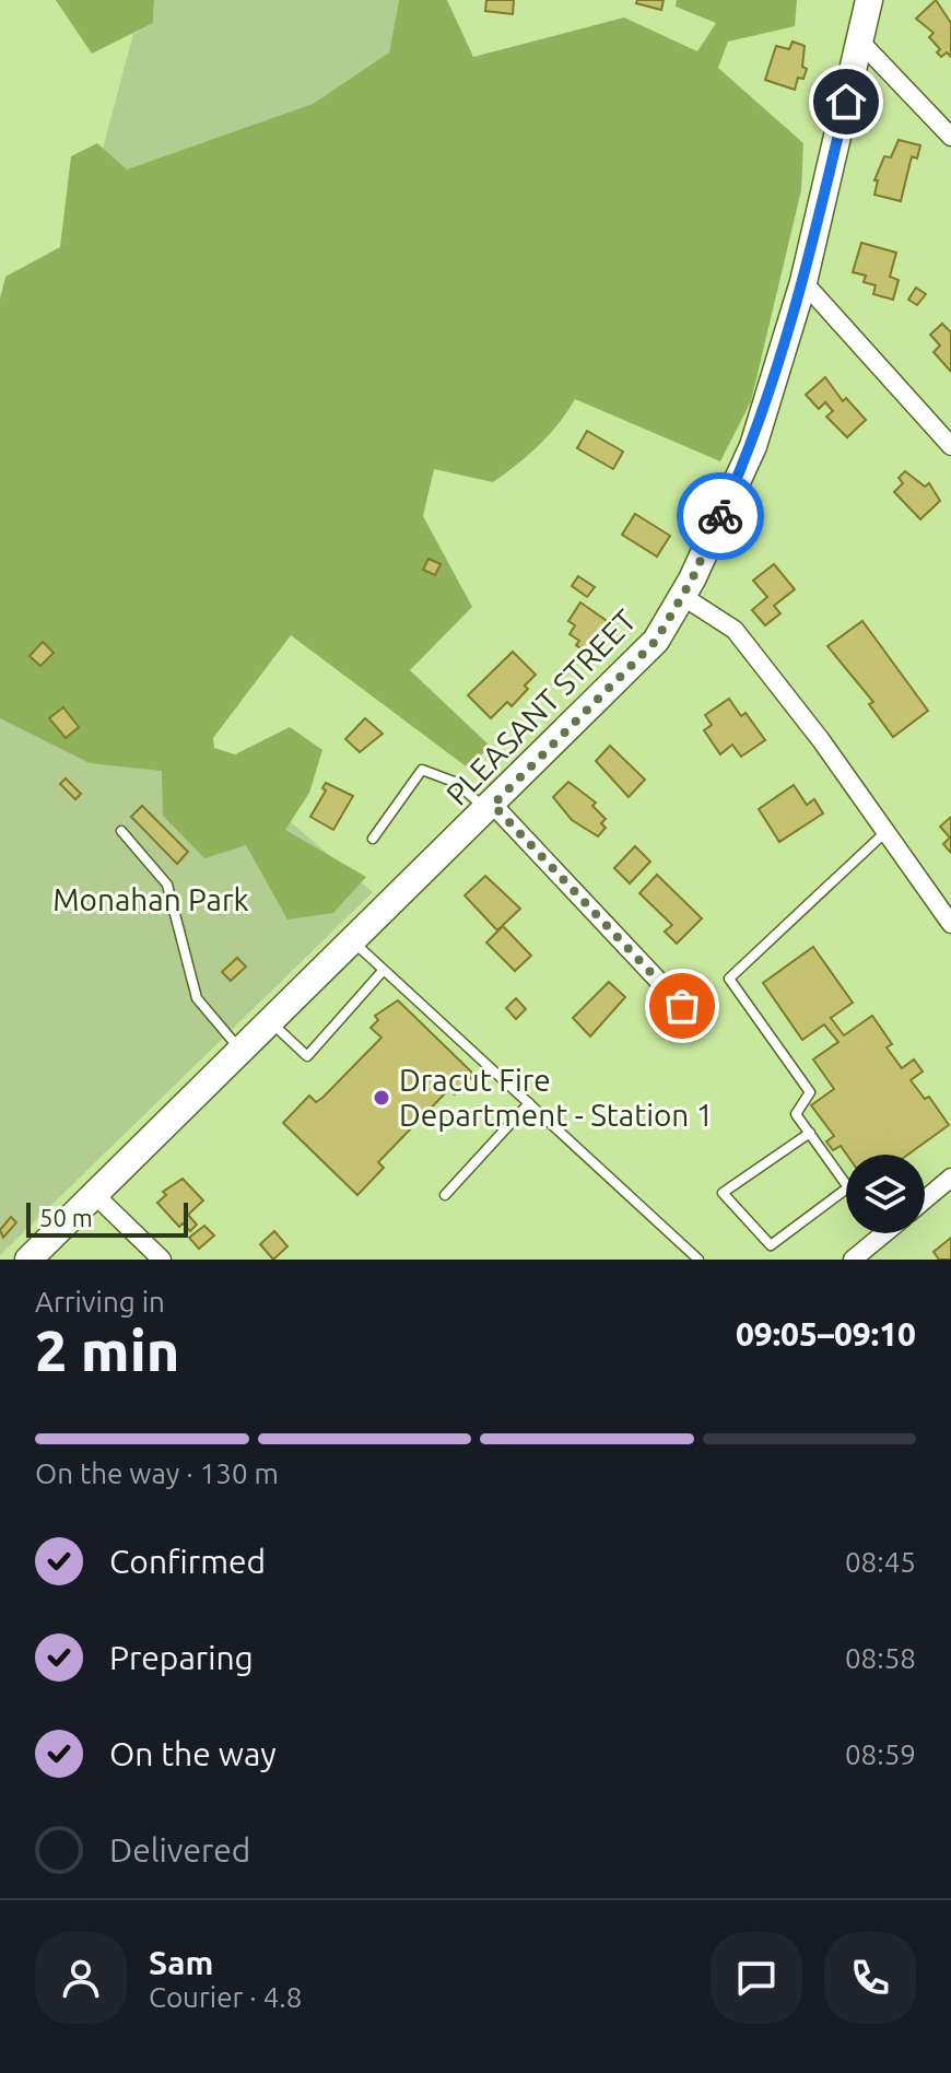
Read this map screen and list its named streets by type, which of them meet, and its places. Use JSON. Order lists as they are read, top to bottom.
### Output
{
  "streets": {
    "main road": ["PLEASANT STREET"]
  },
  "parks": ["Monahan Park"],
  "places": ["Dracut Fire Department - Station 1"],
  "scale_bar": "50 m",
  "page": {
    "scale": "50 m",
    "heading": ["2 min", "Arriving in", "09:05–09:10"],
    "panel": ["Sam", "Courier · 4.8"],
    "bar": "On the way · 130 m",
    "list": [
      ["Confirmed", "08:45"],
      ["Preparing", "08:58"],
      ["On the way", "08:59"],
      "Delivered"
    ]
  }
}
